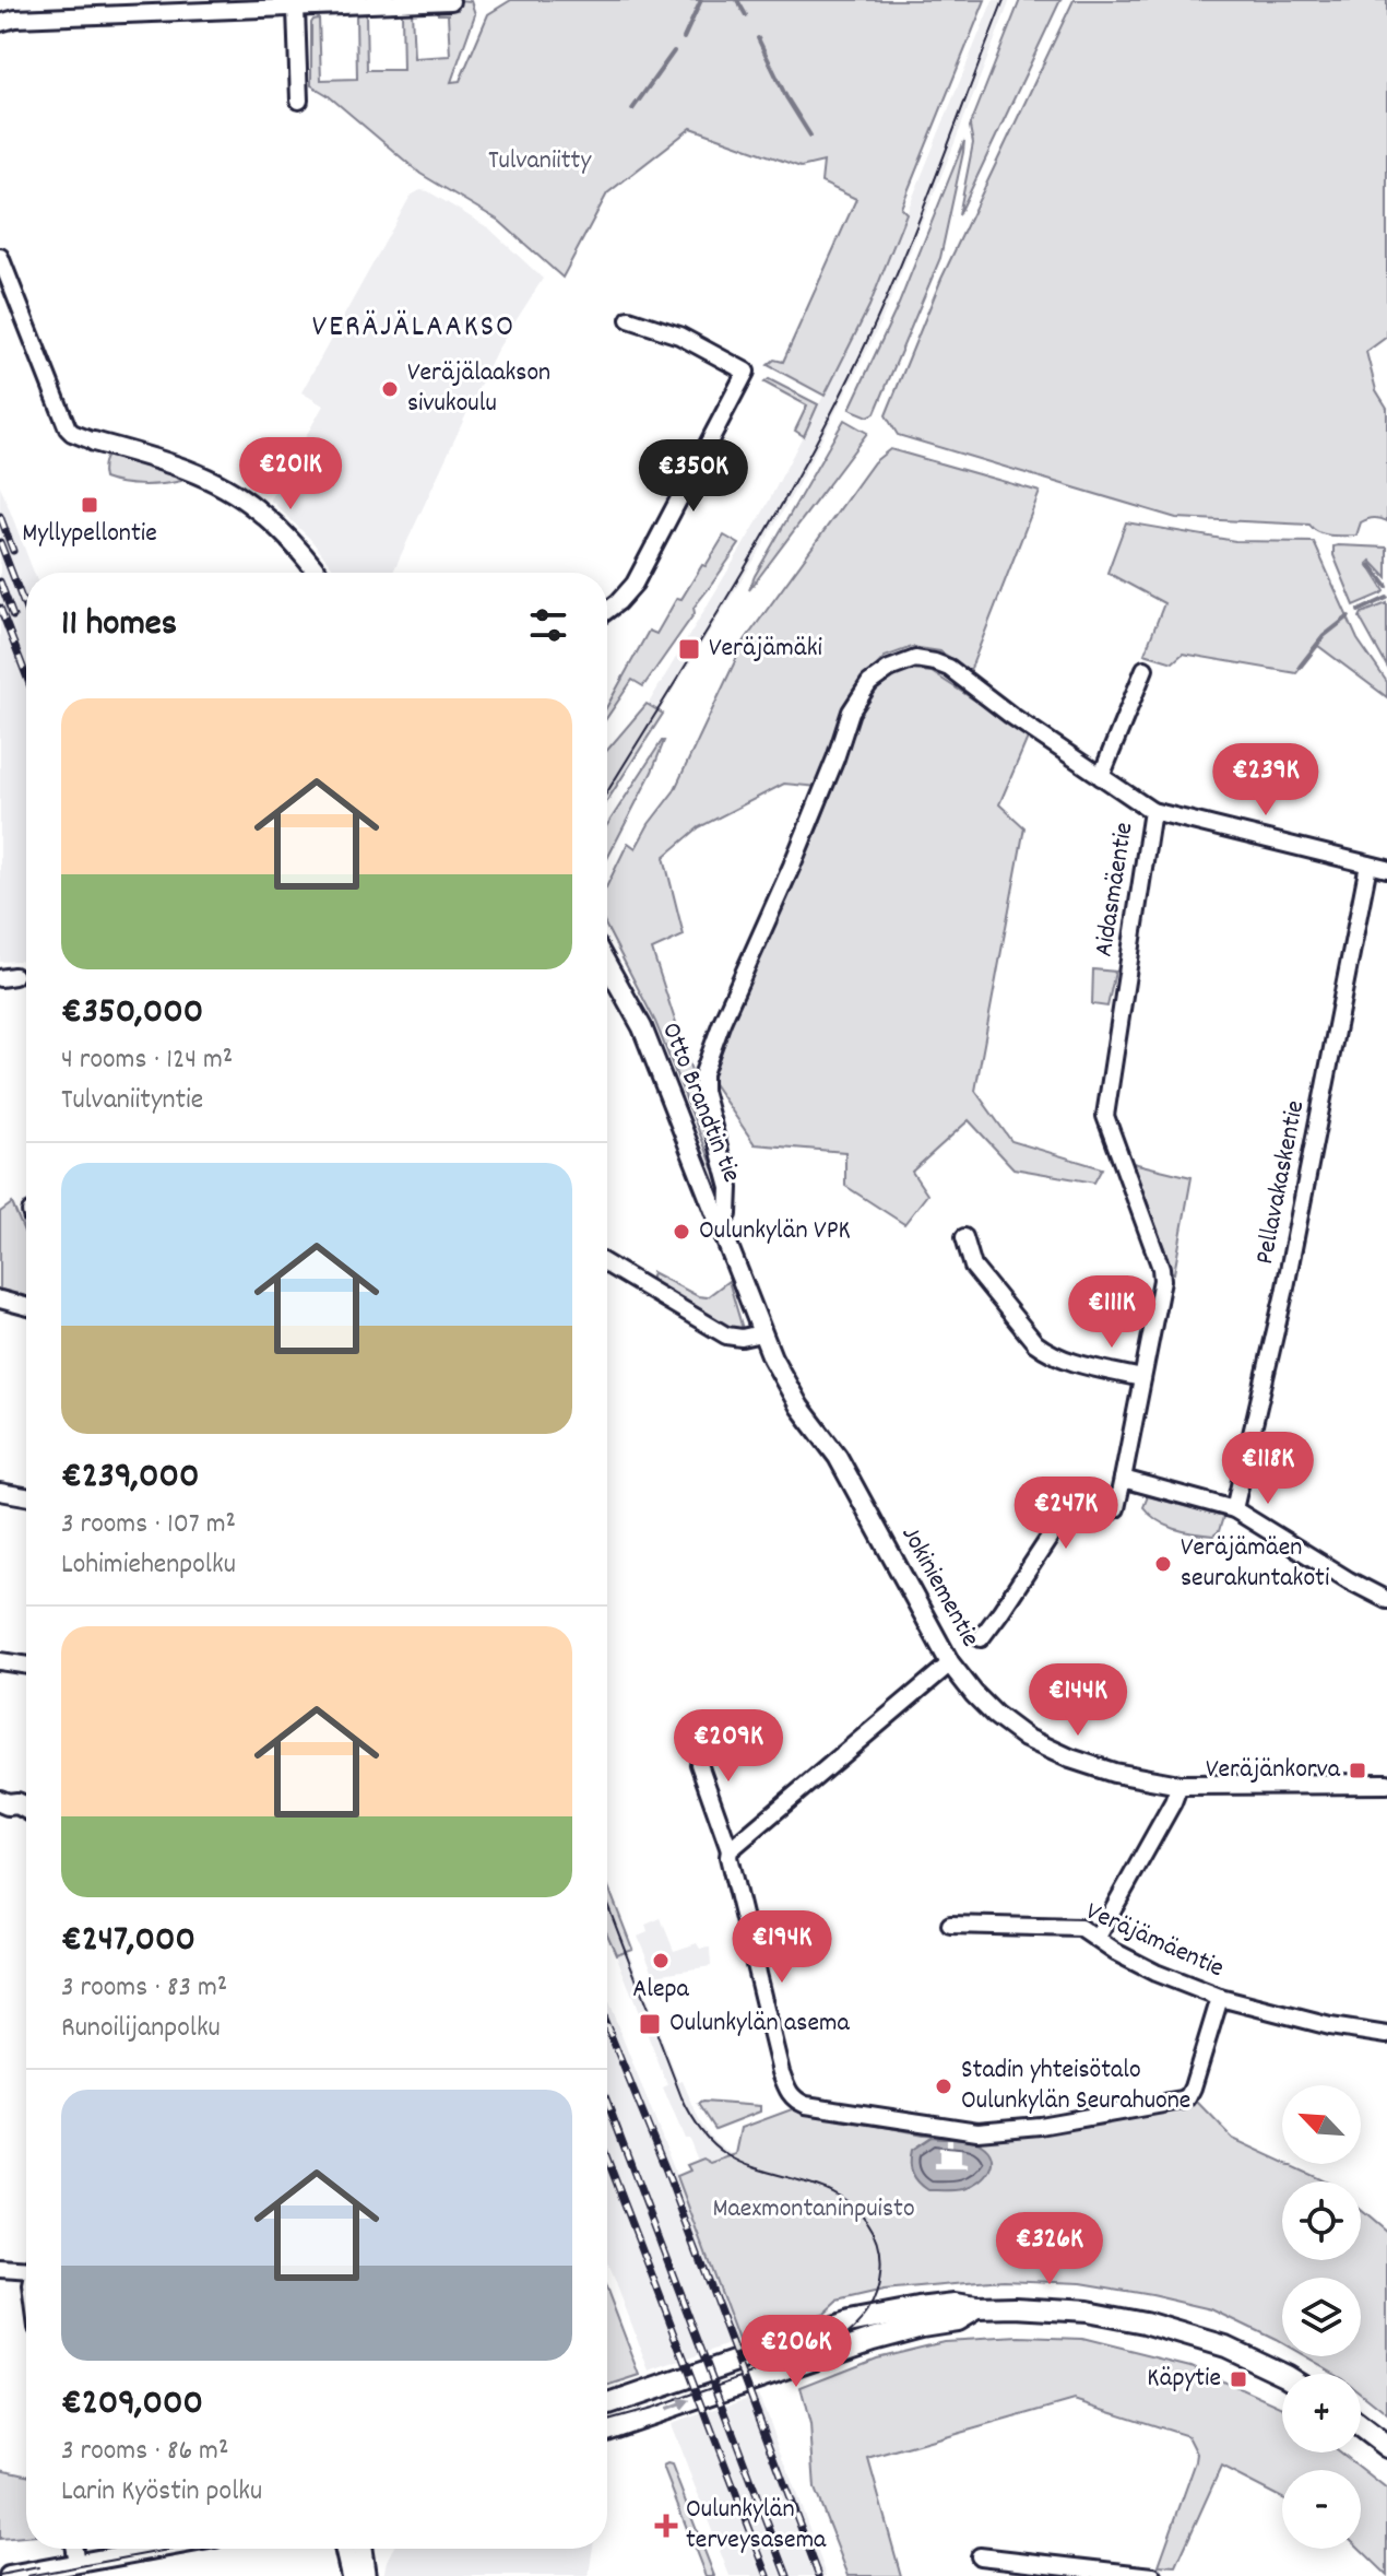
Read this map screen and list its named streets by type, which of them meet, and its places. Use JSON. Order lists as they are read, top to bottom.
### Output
{
  "streets": {
    "street": [
      "Aidasmäentie",
      "Otto Brandtin tie",
      "Pellavakaskentie",
      "Jokiniementie",
      "Veräjämäentie"
    ]
  },
  "crossings": [
    ["Aidasmäentie", "Otto Brandtin tie"],
    ["Otto Brandtin tie", "Jokiniementie"]
  ],
  "districts": ["VERÄJÄLAAKSO"],
  "parks": ["Tulvaniitty", "Maexmontaninpuisto"],
  "places": {
    "other": [
      "Veräjälaakson sivukoulu",
      "Oulunkylän VPK",
      "Veräjämäen seurakuntakoti",
      "Alepa",
      "Stadin yhteisötalo Oulunkylän Seurahuone"
    ],
    "transit": [
      "Myllypellontie",
      "Veräjämäki",
      "Veräjänkorva",
      "Oulunkylän asema",
      "Käpytie"
    ],
    "health": ["Oulunkylän terveysasema"]
  },
  "north": "top left",
  "page": {
    "price": [
      "€201K",
      "€350K",
      "€239K",
      "€111K",
      "€118K",
      "€247K",
      "€144K",
      "€209K",
      "€194K",
      "€326K",
      "€206K"
    ],
    "heading": "11 homes",
    "list": [
      {
        "name": "€350,000",
        "note": "4 rooms · 124 m² · Tulvaniityntie"
      },
      {
        "name": "€239,000",
        "note": "3 rooms · 107 m² · Lohimiehenpolku"
      },
      {
        "name": "€247,000",
        "note": "3 rooms · 83 m² · Runoilijanpolku"
      },
      {
        "name": "€209,000",
        "note": "3 rooms · 86 m² · Larin Kyöstin polku"
      }
    ],
    "map_buttons": ["+", "−"]
  }
}
